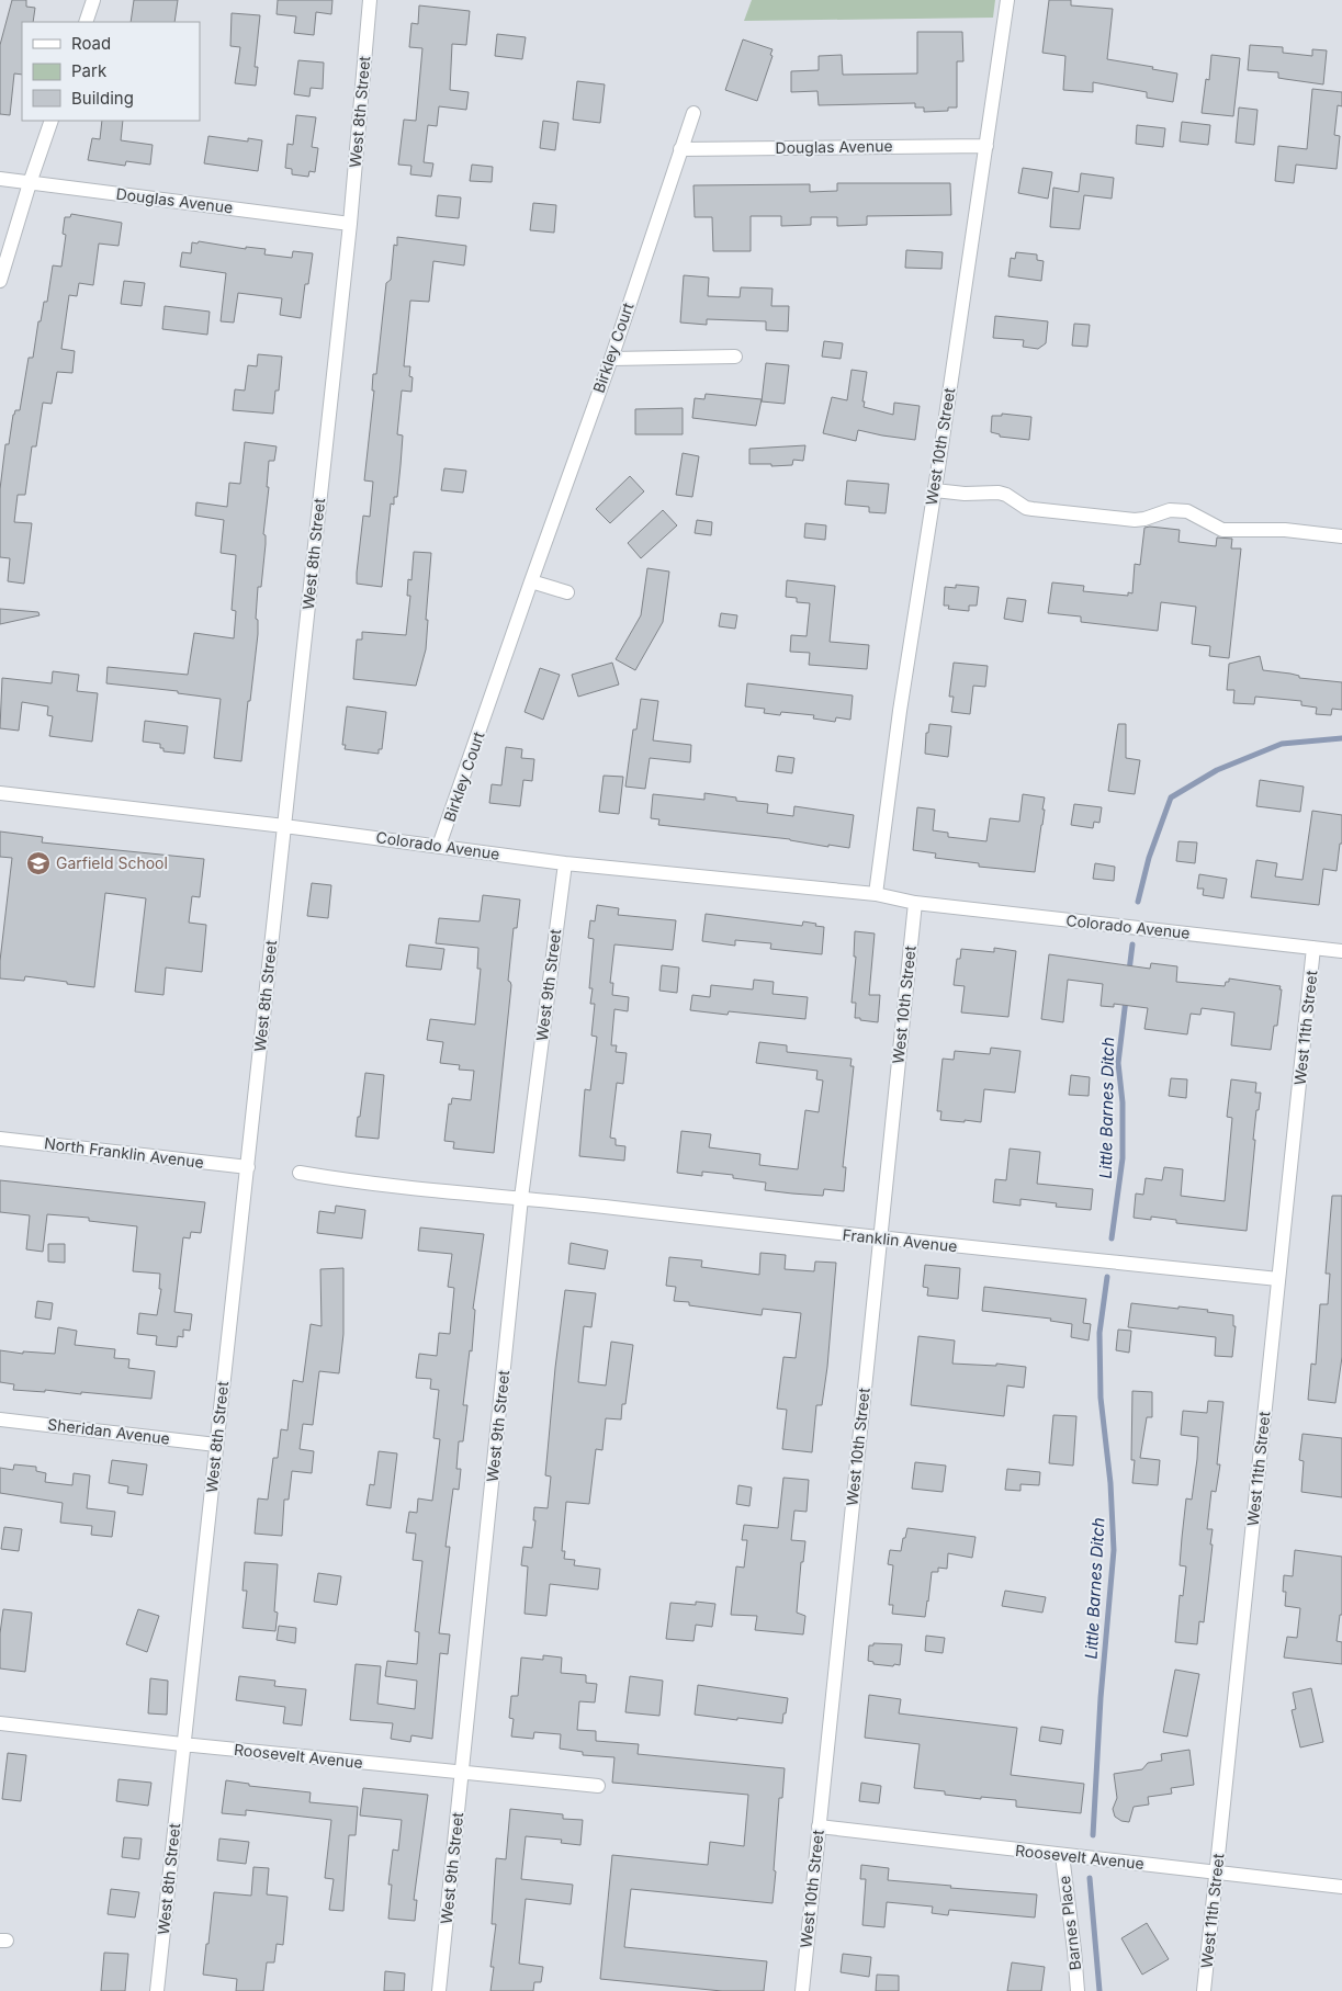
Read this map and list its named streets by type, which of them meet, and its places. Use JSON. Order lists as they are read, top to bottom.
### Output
{
  "streets": {
    "street": [
      "West 8th Street",
      "Douglas Avenue",
      "Birkley Court",
      "West 10th Street",
      "Colorado Avenue",
      "West 9th Street",
      "West 11th Street",
      "North Franklin Avenue",
      "Franklin Avenue",
      "Sheridan Avenue",
      "Roosevelt Avenue",
      "Barnes Place"
    ]
  },
  "crossings": [
    ["West 8th Street", "Douglas Avenue"],
    ["West 8th Street", "Colorado Avenue"],
    ["West 8th Street", "North Franklin Avenue"],
    ["West 8th Street", "Sheridan Avenue"],
    ["West 8th Street", "Roosevelt Avenue"],
    ["Douglas Avenue", "Birkley Court"],
    ["Douglas Avenue", "West 10th Street"],
    ["Birkley Court", "Colorado Avenue"],
    ["West 10th Street", "Colorado Avenue"],
    ["West 10th Street", "Franklin Avenue"],
    ["West 10th Street", "Roosevelt Avenue"],
    ["Colorado Avenue", "West 9th Street"],
    ["Colorado Avenue", "West 11th Street"],
    ["West 9th Street", "Franklin Avenue"],
    ["West 9th Street", "Roosevelt Avenue"],
    ["West 11th Street", "Franklin Avenue"],
    ["West 11th Street", "Roosevelt Avenue"],
    ["Roosevelt Avenue", "Barnes Place"]
  ],
  "water": ["Little Barnes Ditch"],
  "places": {
    "school or university": ["Garfield School"]
  },
  "legend": ["Road", "Park", "Building"]
}
